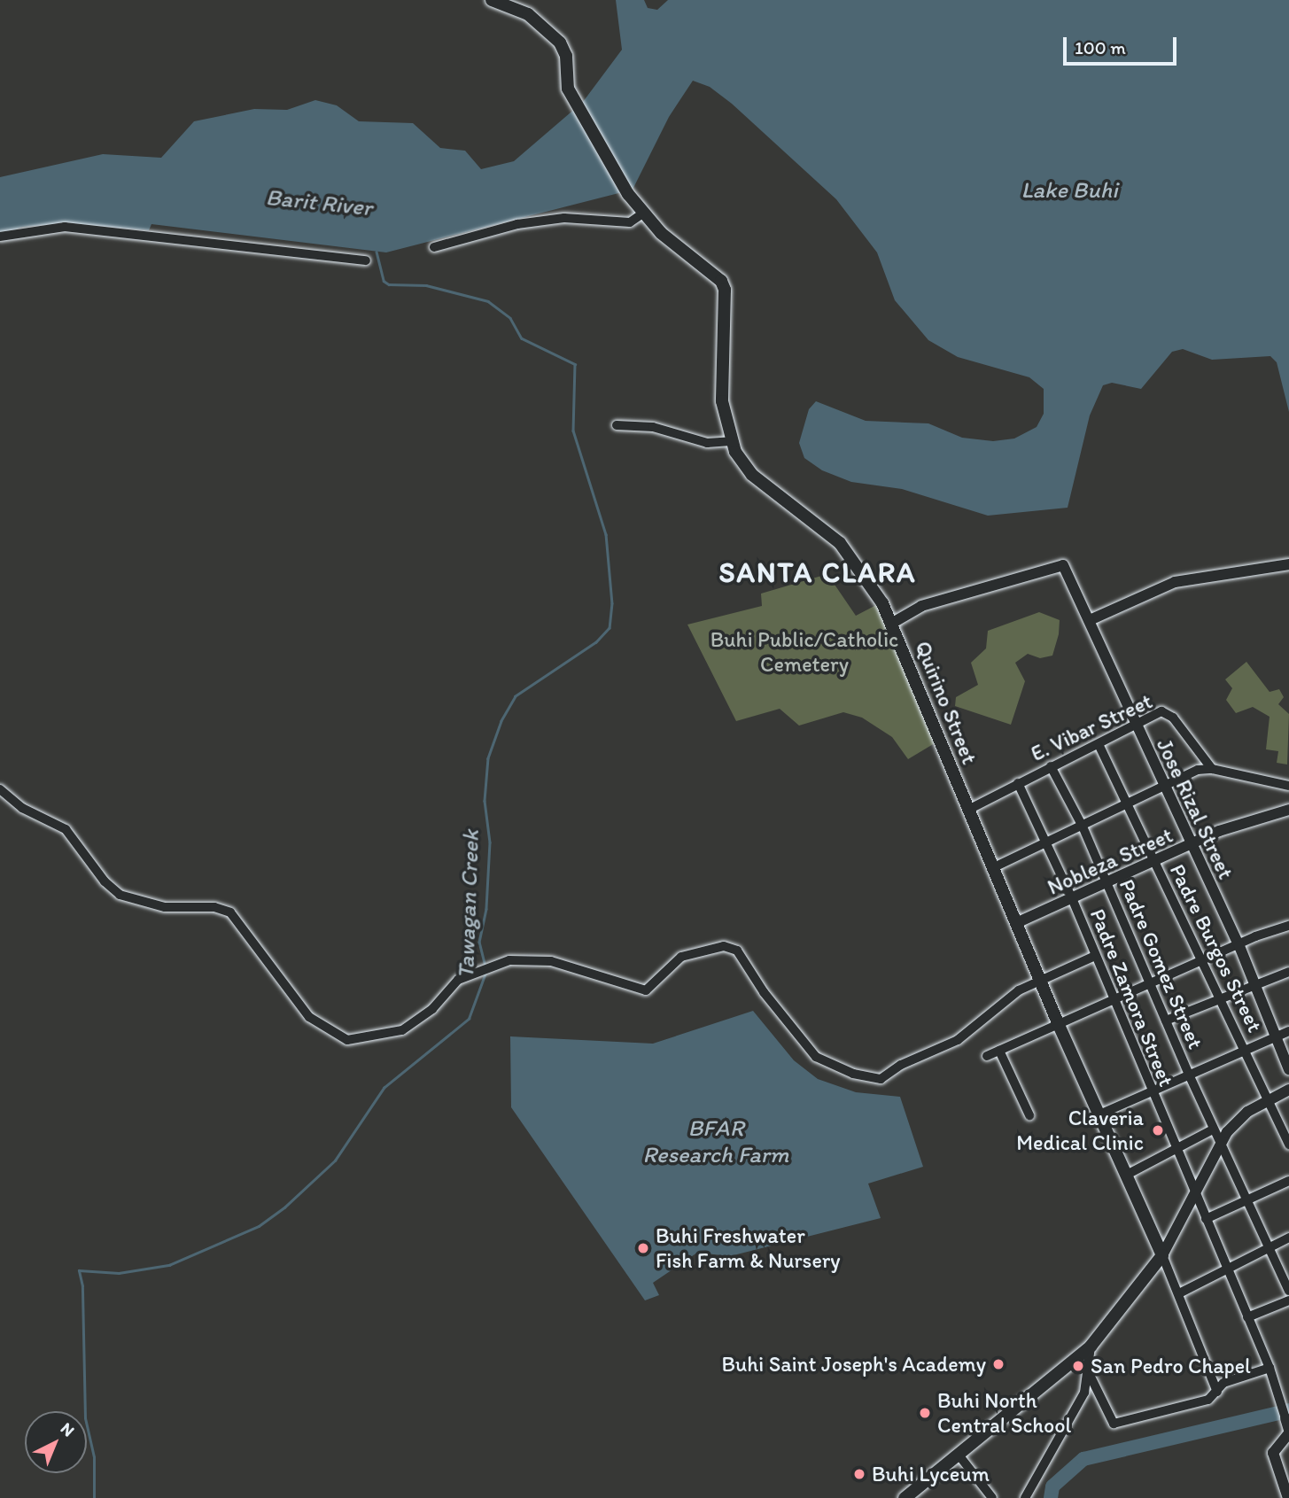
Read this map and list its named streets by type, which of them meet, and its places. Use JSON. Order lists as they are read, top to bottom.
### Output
{
  "streets": {
    "main road": ["Quirino Street"],
    "street": [
      "E. Vibar Street",
      "Jose Rizal Street",
      "Nobleza Street",
      "Padre Burgos Street",
      "Padre Gomez Street",
      "Padre Zamora Street"
    ]
  },
  "crossings": [
    ["Quirino Street", "E. Vibar Street"],
    ["Quirino Street", "Jose Rizal Street"],
    ["Quirino Street", "Nobleza Street"],
    ["E. Vibar Street", "Jose Rizal Street"],
    ["E. Vibar Street", "Padre Burgos Street"],
    ["E. Vibar Street", "Padre Gomez Street"],
    ["E. Vibar Street", "Padre Zamora Street"],
    ["Jose Rizal Street", "Nobleza Street"],
    ["Nobleza Street", "Padre Burgos Street"],
    ["Nobleza Street", "Padre Gomez Street"],
    ["Nobleza Street", "Padre Zamora Street"]
  ],
  "districts": ["SANTA CLARA"],
  "water": [
    "Lake Buhi",
    "Barit River",
    "Tawagan Creek",
    "BFAR Research Farm"
  ],
  "parks": ["Buhi Public/Catholic Cemetery"],
  "places": [
    "Claveria Medical Clinic",
    "Buhi Freshwater Fish Farm & Nursery",
    "Buhi Saint Joseph's Academy",
    "San Pedro Chapel",
    "Buhi North Central School",
    "Buhi Lyceum"
  ],
  "scale_bar": "100 m",
  "north": "top right"
}
